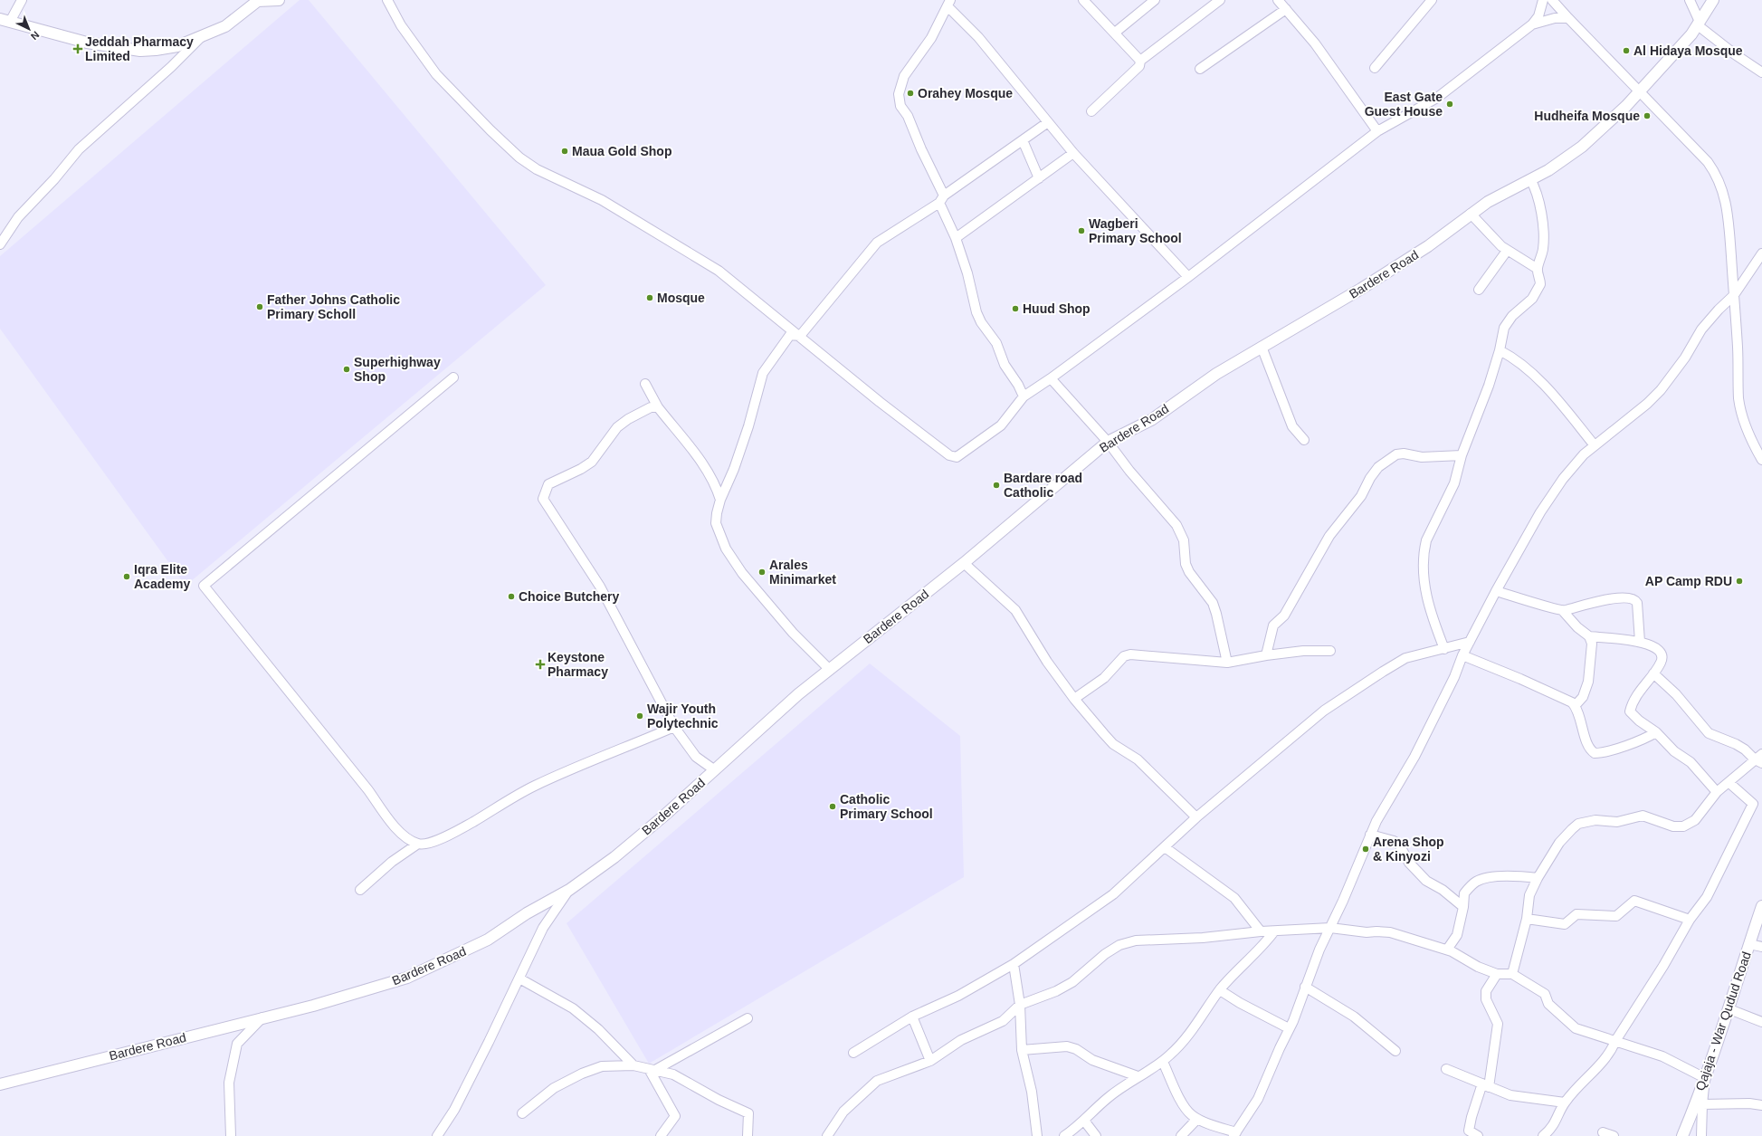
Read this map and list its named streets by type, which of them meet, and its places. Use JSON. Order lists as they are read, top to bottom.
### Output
{
  "streets": {
    "street": ["Bardere Road", "Qajaja - War Qudud Road"]
  },
  "places": {
    "health": ["Jeddah Pharmacy Limited", "Keystone Pharmacy"],
    "other": [
      "Al Hidaya Mosque",
      "Orahey Mosque",
      "East Gate Guest House",
      "Hudheifa Mosque",
      "Maua Gold Shop",
      "Wagberi Primary School",
      "Mosque",
      "Father Johns Catholic Primary Scholl",
      "Huud Shop",
      "Superhighway Shop",
      "Bardare road Catholic",
      "Arales Minimarket",
      "Iqra Elite Academy",
      "AP Camp RDU",
      "Choice Butchery",
      "Wajir Youth Polytechnic",
      "Catholic Primary School",
      "Arena Shop & Kinyozi"
    ]
  },
  "north": "bottom right"
}
